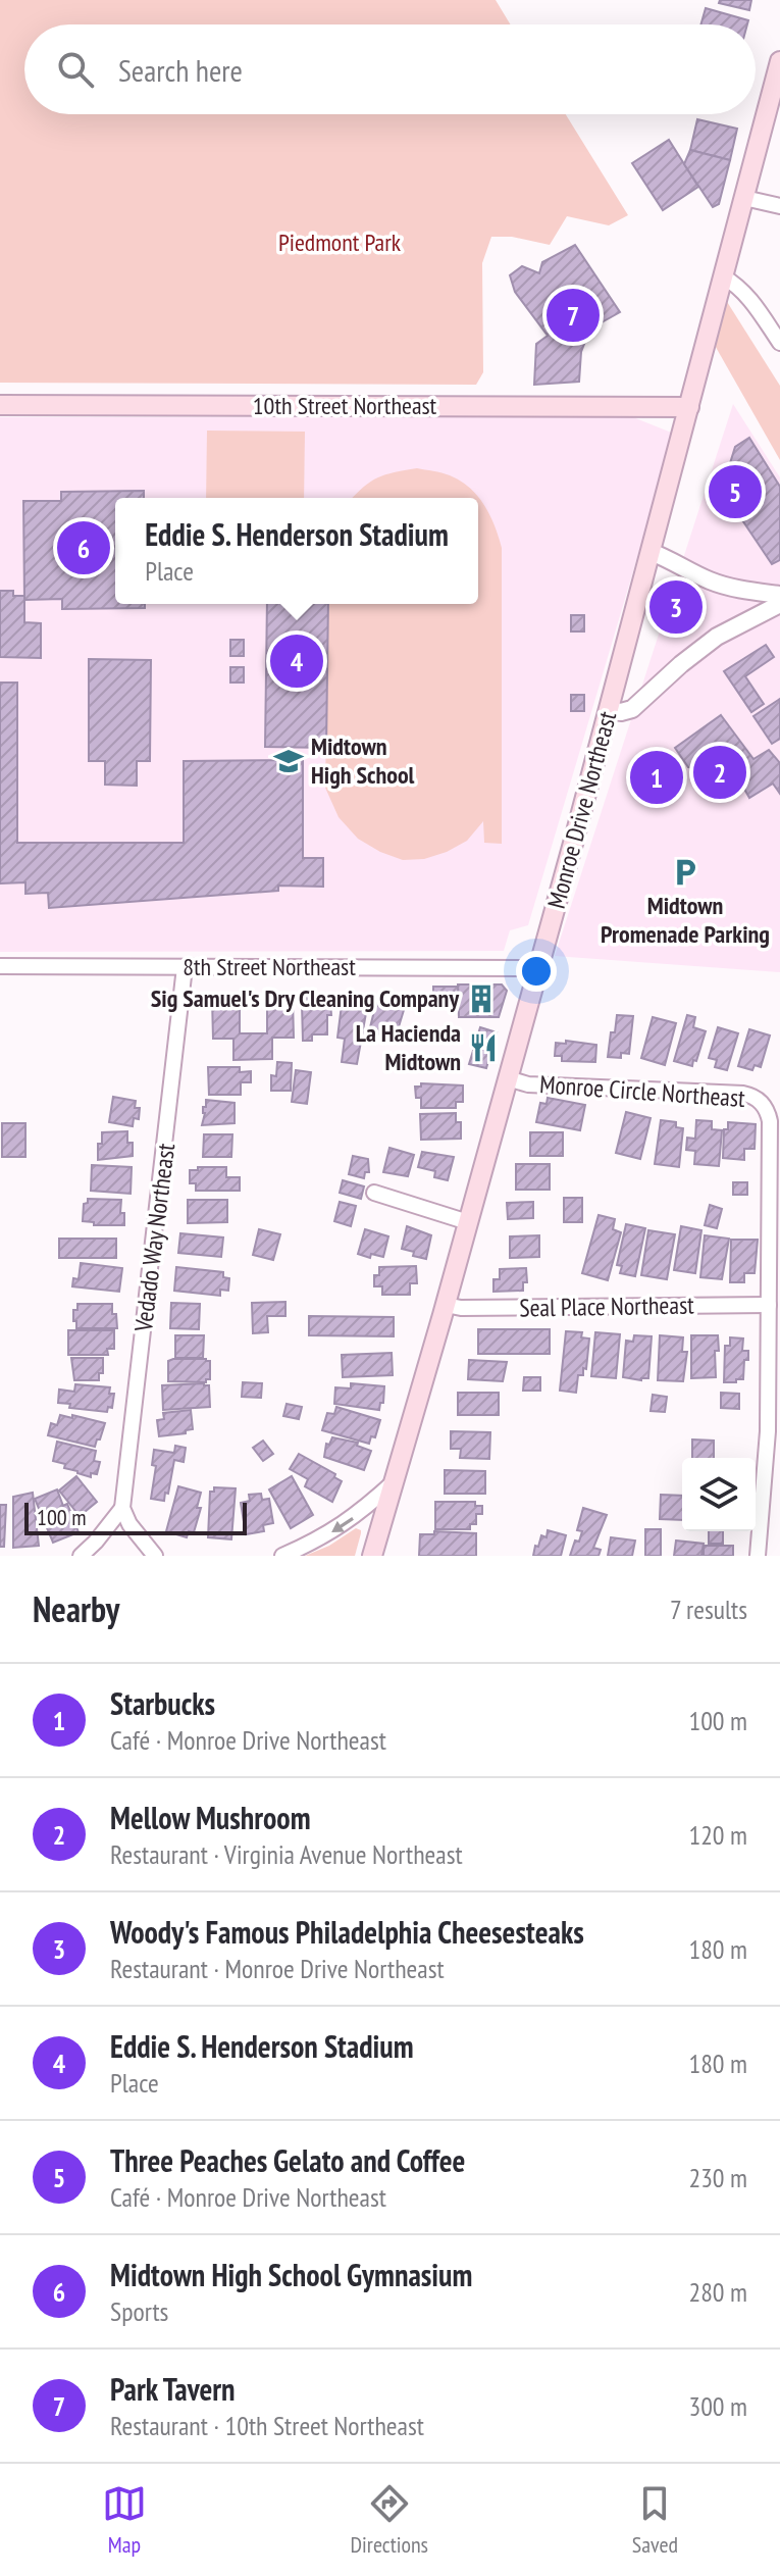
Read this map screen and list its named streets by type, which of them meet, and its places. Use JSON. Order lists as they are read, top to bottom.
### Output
{
  "streets": {
    "main road": ["10th Street Northeast", "Monroe Drive Northeast"],
    "street": [
      "8th Street Northeast",
      "Monroe Circle Northeast",
      "Vedado Way Northeast",
      "Seal Place Northeast"
    ]
  },
  "crossings": [
    ["10th Street Northeast", "Monroe Drive Northeast"],
    ["Monroe Drive Northeast", "8th Street Northeast"],
    ["Monroe Drive Northeast", "Monroe Circle Northeast"],
    ["Monroe Drive Northeast", "Seal Place Northeast"],
    ["8th Street Northeast", "Vedado Way Northeast"],
    ["Monroe Circle Northeast", "Seal Place Northeast"]
  ],
  "parks": ["Piedmont Park"],
  "places": {
    "school or university": ["Midtown High School"],
    "parking": ["Midtown Promenade Parking"],
    "building": ["Sig Samuel's Dry Cleaning Company"],
    "restaurant": ["La Hacienda Midtown"]
  },
  "scale_bar": "100 m",
  "page": {
    "search": "Search here",
    "pins": [
      "7",
      "5",
      "6",
      "3",
      "4",
      "2",
      "1"
    ],
    "popup": ["Eddie S. Henderson Stadium", "Place"],
    "scale": "100 m",
    "heading": ["Nearby", "7 results"],
    "list": [
      {
        "mark": "1",
        "name": "Starbucks",
        "note": "Café · Monroe Drive Northeast",
        "value": "100 m"
      },
      {
        "mark": "2",
        "name": "Mellow Mushroom",
        "note": "Restaurant · Virginia Avenue Northeast",
        "value": "120 m"
      },
      {
        "mark": "3",
        "name": "Woody's Famous Philadelphia Cheesesteaks",
        "note": "Restaurant · Monroe Drive Northeast",
        "value": "180 m"
      },
      {
        "mark": "4",
        "name": "Eddie S. Henderson Stadium",
        "note": "Place",
        "value": "180 m"
      },
      {
        "mark": "5",
        "name": "Three Peaches Gelato and Coffee",
        "note": "Café · Monroe Drive Northeast",
        "value": "230 m"
      },
      {
        "mark": "6",
        "name": "Midtown High School Gymnasium",
        "note": "Sports",
        "value": "280 m"
      },
      {
        "mark": "7",
        "name": "Park Tavern",
        "note": "Restaurant · 10th Street Northeast",
        "value": "300 m"
      }
    ],
    "nav": ["Map", "Directions", "Saved"]
  }
}
